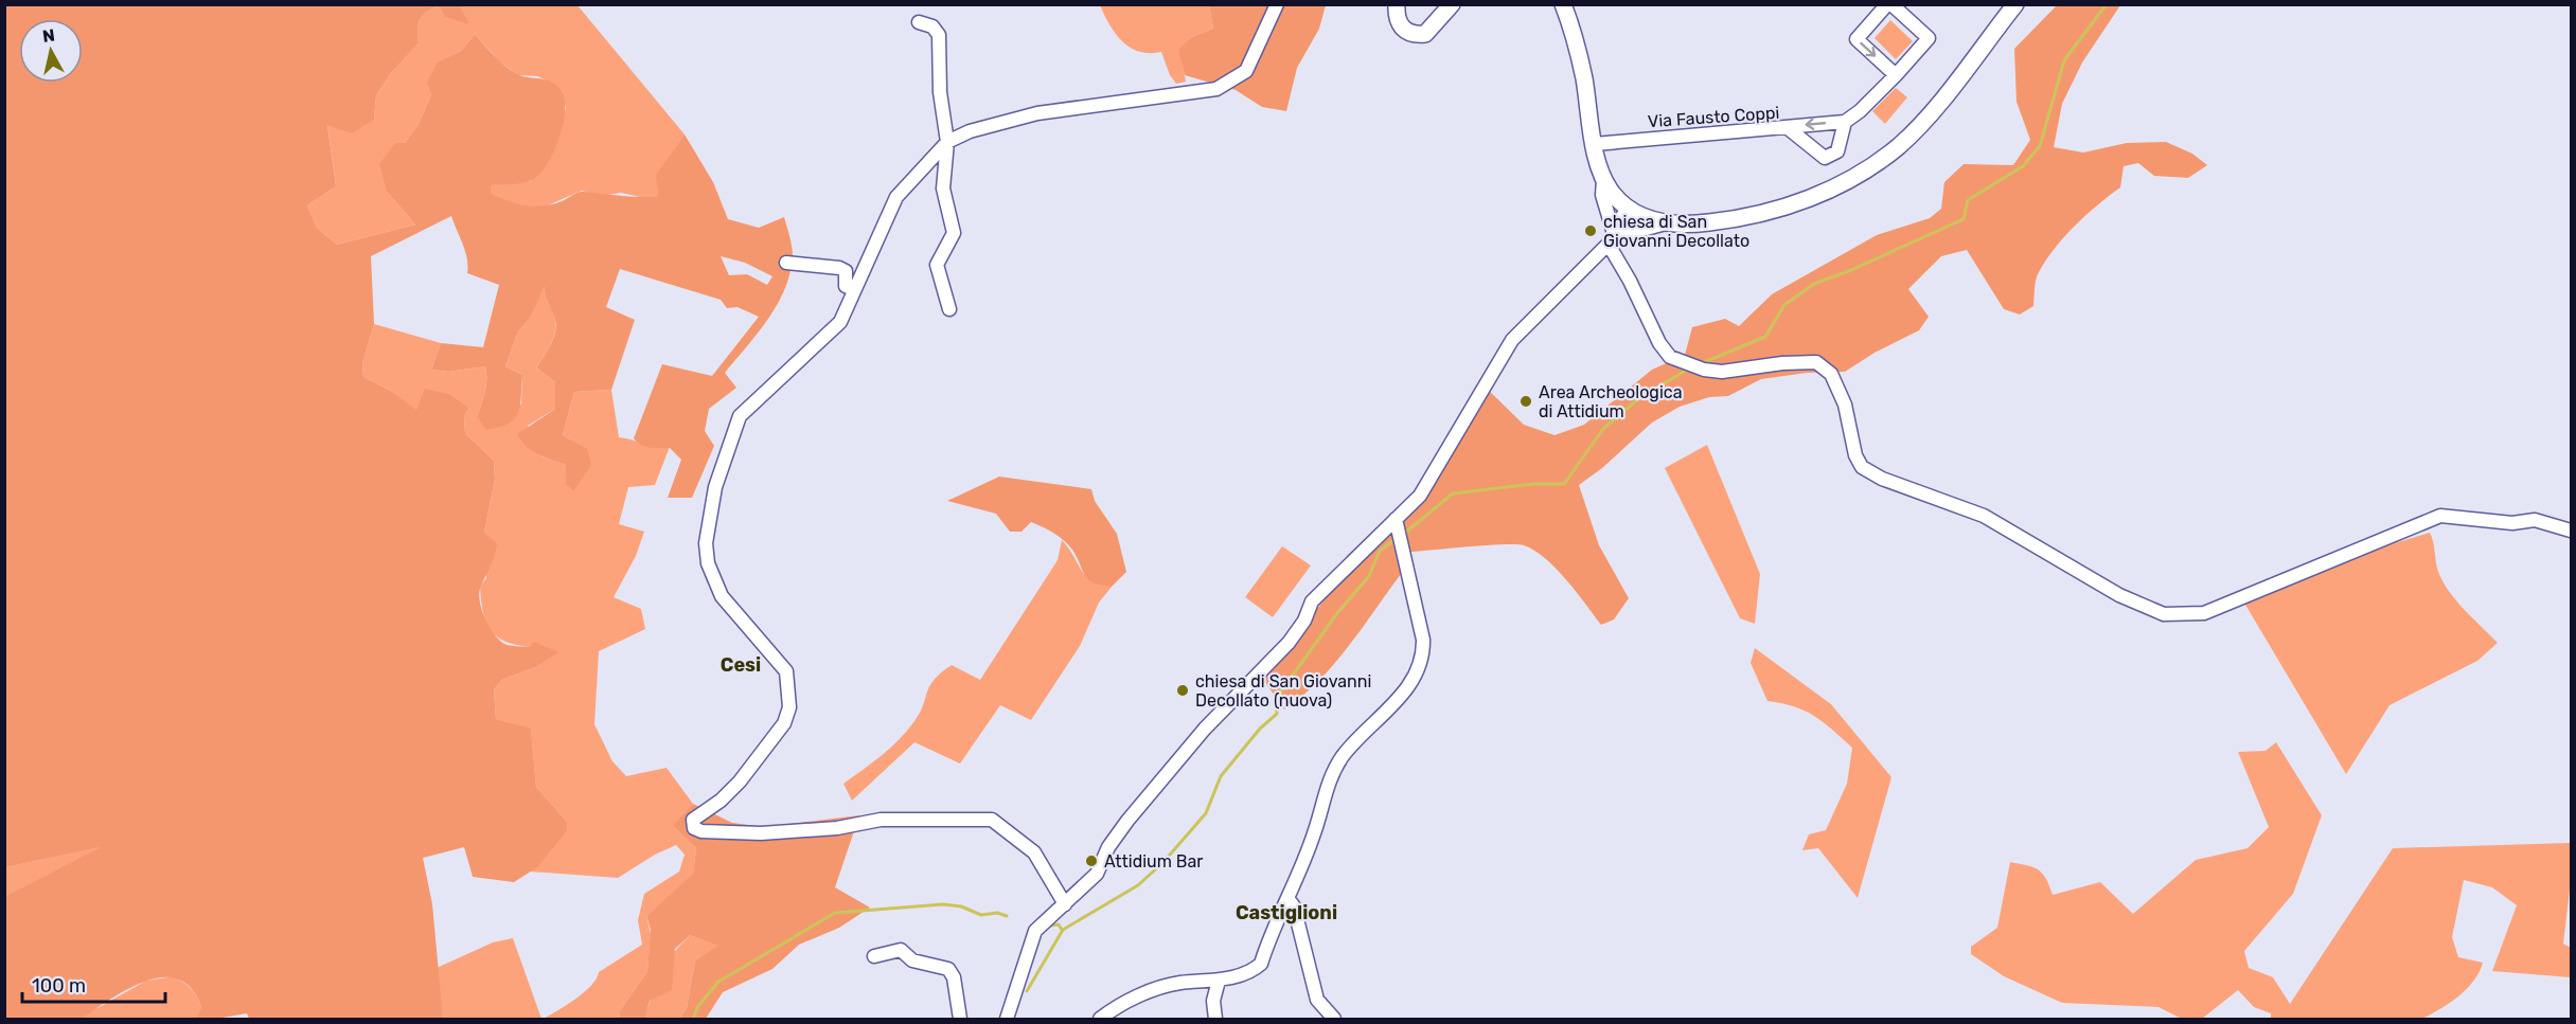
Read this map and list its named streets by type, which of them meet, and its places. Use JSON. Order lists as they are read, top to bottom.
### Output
{
  "streets": {
    "street": ["Via Fausto Coppi"]
  },
  "districts": ["Cesi", "Castiglioni"],
  "places": [
    "chiesa di San Giovanni Decollato",
    "Area Archeologica di Attidium",
    "chiesa di San Giovanni Decollato (nuova)",
    "Attidium Bar"
  ],
  "scale_bar": "100 m",
  "north": "top"
}
